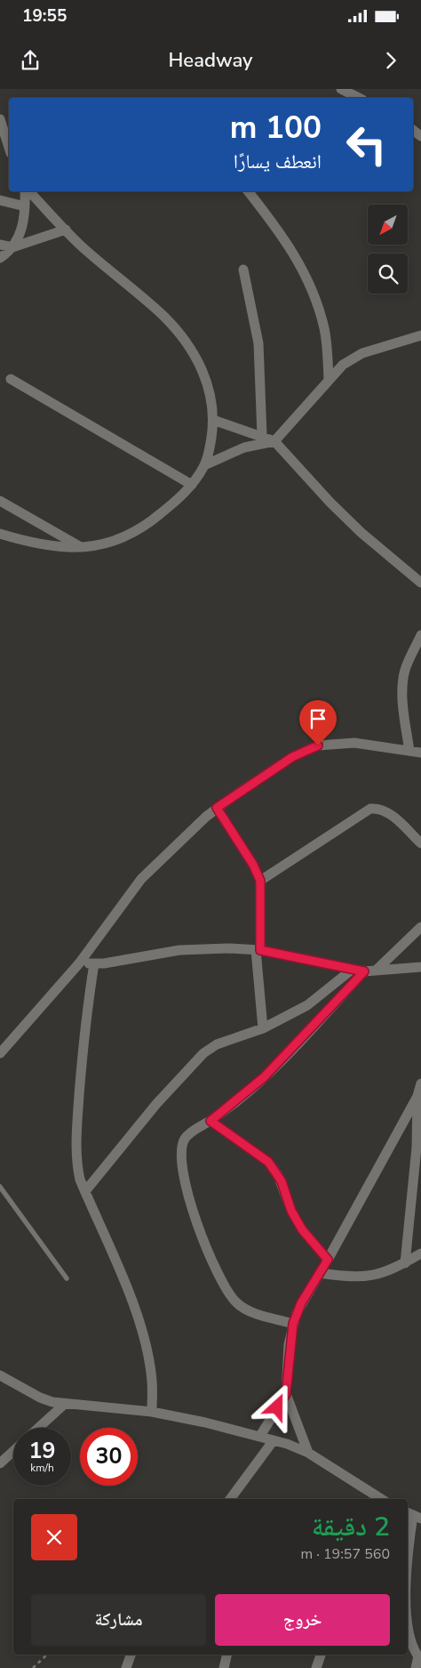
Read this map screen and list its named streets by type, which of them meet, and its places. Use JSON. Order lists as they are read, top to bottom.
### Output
{
  "north": "bottom left",
  "page": {
    "status": "19:55",
    "header": "Headway",
    "turn": ["100 m", "انعطف يسارًا"],
    "speed": "19 km/h",
    "limit": "30",
    "heading": ["2 دقيقة", "560 m · 19:57"],
    "buttons": ["خروج", "مشاركة"]
  }
}
